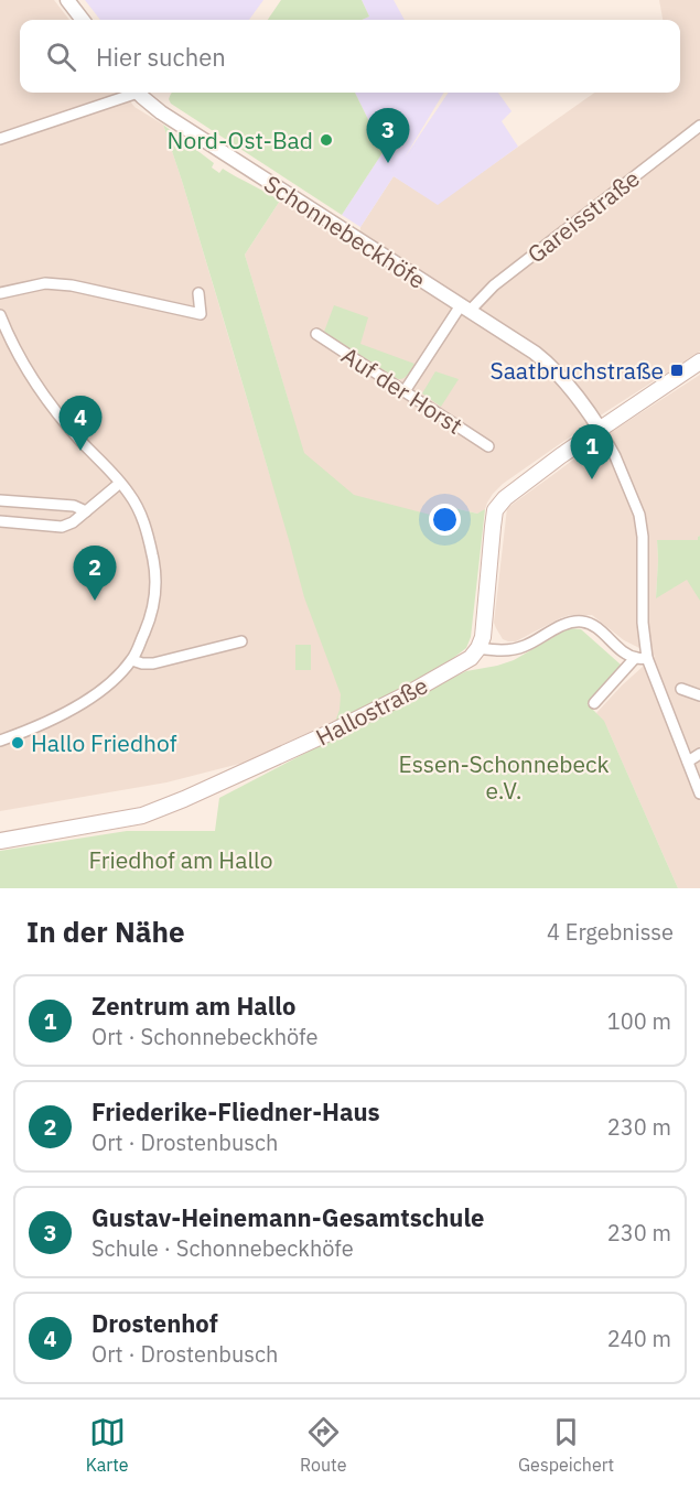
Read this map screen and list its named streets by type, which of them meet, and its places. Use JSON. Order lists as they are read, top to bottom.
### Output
{
  "streets": {
    "main road": ["Hallostraße"],
    "street": ["Gareisstraße", "Schonnebeckhöfe", "Auf der Horst"]
  },
  "crossings": [
    ["Gareisstraße", "Schonnebeckhöfe"]
  ],
  "parks": ["Essen-Schonnebeck e.V.", "Friedhof am Hallo"],
  "places": {
    "other": ["Nord-Ost-Bad", "Hallo Friedhof"],
    "transit": ["Saatbruchstraße"]
  },
  "page": {
    "search": "Hier suchen",
    "pins": [
      "3",
      "4",
      "1",
      "2"
    ],
    "heading": ["In der Nähe", "4 Ergebnisse"],
    "list": [
      {
        "mark": "1",
        "name": "Zentrum am Hallo",
        "note": "Ort · Schonnebeckhöfe",
        "value": "100 m"
      },
      {
        "mark": "2",
        "name": "Friederike-Fliedner-Haus",
        "note": "Ort · Drostenbusch",
        "value": "230 m"
      },
      {
        "mark": "3",
        "name": "Gustav-Heinemann-Gesamtschule",
        "note": "Schule · Schonnebeckhöfe",
        "value": "230 m"
      },
      {
        "mark": "4",
        "name": "Drostenhof",
        "note": "Ort · Drostenbusch",
        "value": "240 m"
      }
    ],
    "nav": ["Karte", "Route", "Gespeichert"]
  }
}
